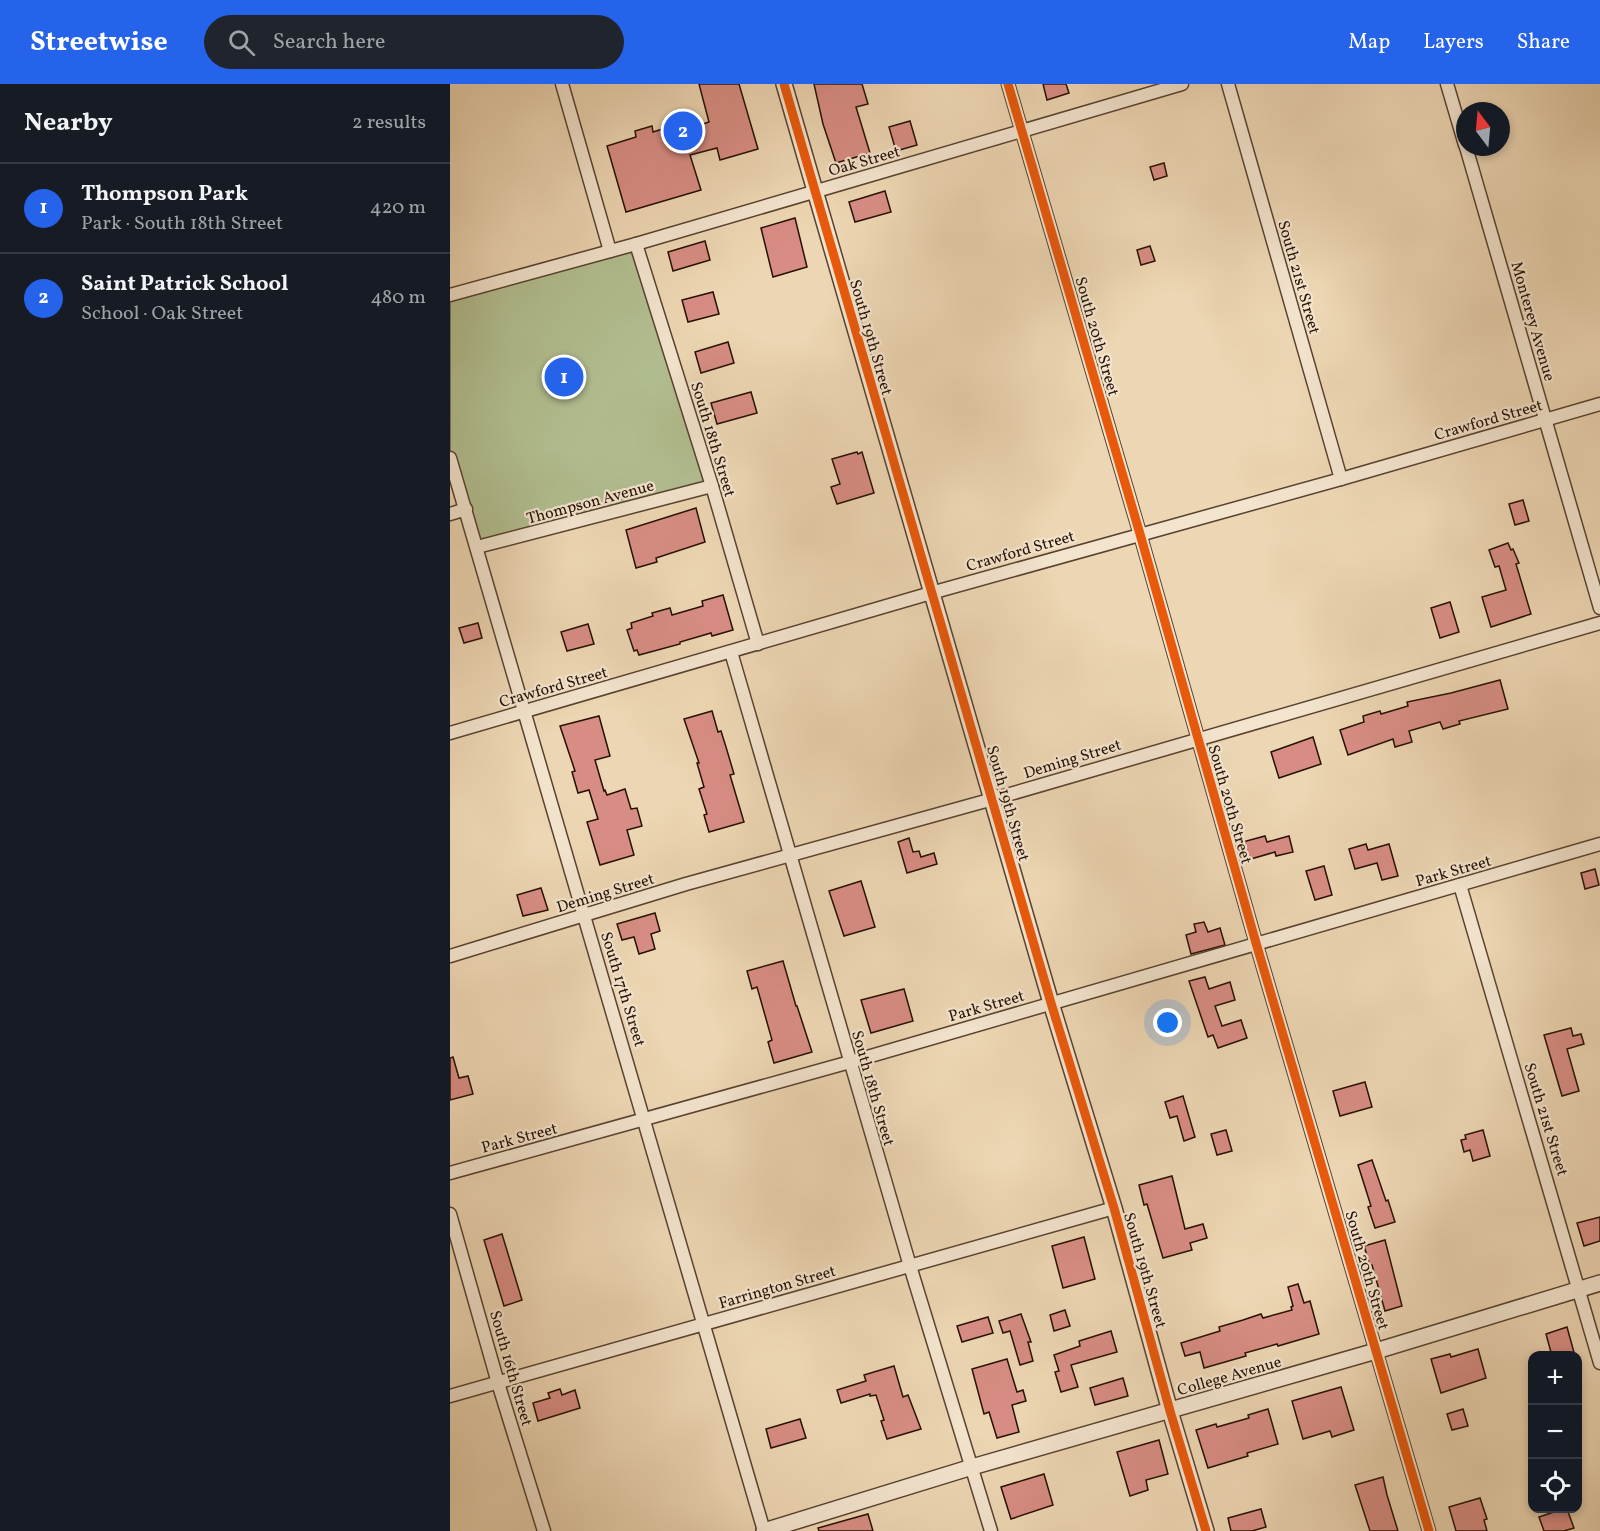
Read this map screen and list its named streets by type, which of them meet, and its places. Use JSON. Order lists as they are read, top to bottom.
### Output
{
  "streets": {
    "street": [
      "Oak Street",
      "South 21st Street",
      "Monterey Avenue",
      "South 20th Street",
      "South 19th Street",
      "Crawford Street",
      "South 18th Street",
      "Thompson Avenue",
      "Deming Street",
      "Park Street",
      "South 17th Street",
      "Farrington Street",
      "South 16th Street",
      "College Avenue"
    ]
  },
  "crossings": [
    ["Oak Street", "South 20th Street"],
    ["Oak Street", "South 19th Street"],
    ["Oak Street", "South 18th Street"],
    ["South 21st Street", "Crawford Street"],
    ["South 21st Street", "Park Street"],
    ["South 21st Street", "College Avenue"],
    ["Monterey Avenue", "Crawford Street"],
    ["South 20th Street", "Crawford Street"],
    ["South 20th Street", "Deming Street"],
    ["South 20th Street", "Park Street"],
    ["South 20th Street", "College Avenue"],
    ["South 19th Street", "Crawford Street"],
    ["South 19th Street", "Deming Street"],
    ["South 19th Street", "Park Street"],
    ["South 19th Street", "Farrington Street"],
    ["South 19th Street", "College Avenue"],
    ["Crawford Street", "South 18th Street"],
    ["Crawford Street", "South 17th Street"],
    ["South 18th Street", "Thompson Avenue"],
    ["South 18th Street", "Deming Street"],
    ["South 18th Street", "Park Street"],
    ["South 18th Street", "Farrington Street"],
    ["South 18th Street", "College Avenue"],
    ["Thompson Avenue", "South 17th Street"],
    ["Deming Street", "South 17th Street"],
    ["Park Street", "South 17th Street"],
    ["South 17th Street", "Farrington Street"],
    ["South 17th Street", "College Avenue"],
    ["Farrington Street", "South 16th Street"]
  ],
  "north": "top",
  "page": {
    "header": "Streetwise",
    "search": "Search here",
    "nav": ["Map", "Layers", "Share"],
    "heading": ["Nearby", "2 results"],
    "pins": ["2", "1"],
    "list": [
      {
        "mark": "1",
        "name": "Thompson Park",
        "note": "Park · South 18th Street",
        "value": "420 m"
      },
      {
        "mark": "2",
        "name": "Saint Patrick School",
        "note": "School · Oak Street",
        "value": "480 m"
      }
    ],
    "map_buttons": ["+", "−"]
  }
}
